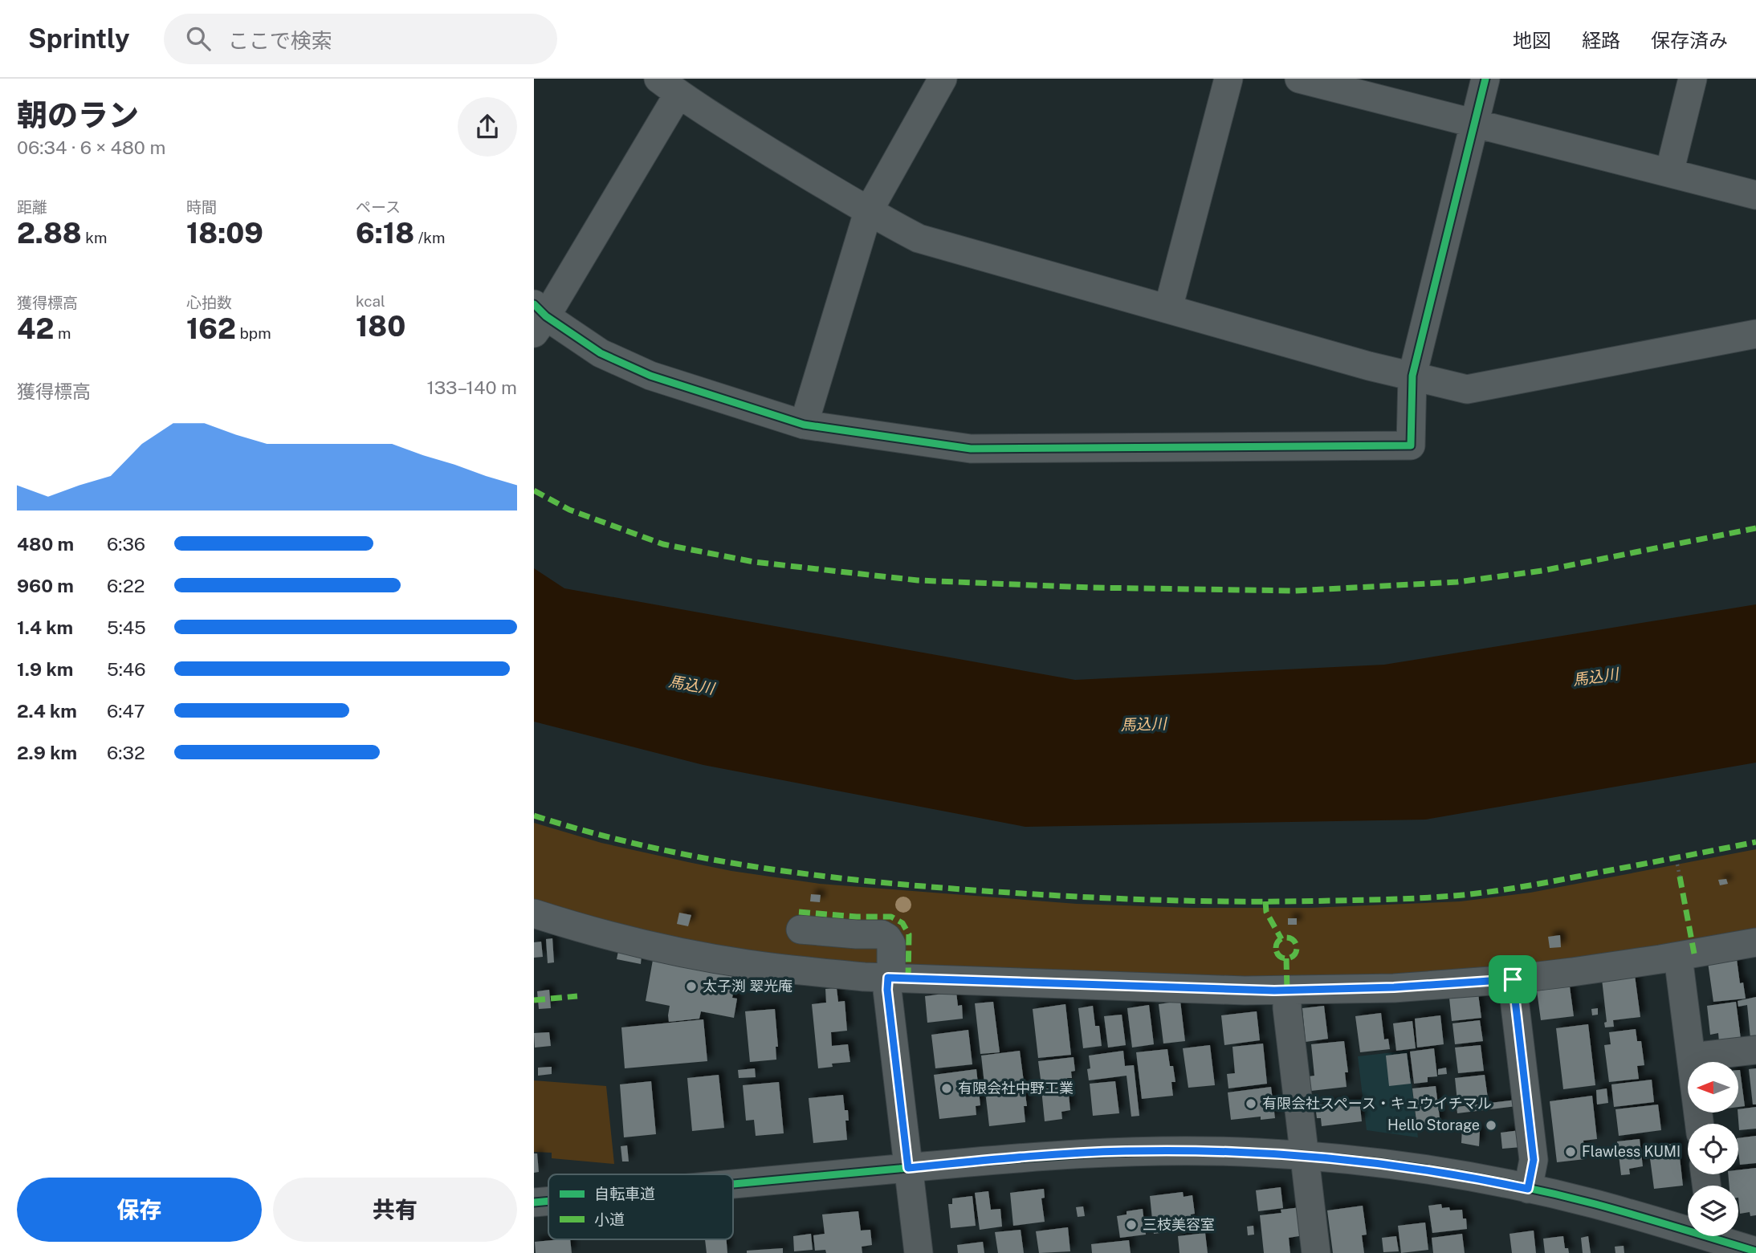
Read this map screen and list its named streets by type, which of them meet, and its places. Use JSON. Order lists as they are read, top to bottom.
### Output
{
  "water": ["馬込川"],
  "places": [
    "太子渕 翠光庵",
    "有限会社中野工業",
    "有限会社スペース・キュウイチマル",
    "Hello Storage",
    "Flawless KUMI",
    "三枝美容室"
  ],
  "legend": ["自転車道", "小道"],
  "north": "left",
  "page": {
    "header": "Sprintly",
    "search": "ここで検索",
    "nav": ["地図", "経路", "保存済み"],
    "heading": ["朝のラン", "06:34 · 6 × 480 m"],
    "stats": [
      ["距離", "2.88 km"],
      ["時間", "18:09"],
      ["ペース", "6:18 /km"],
      ["獲得標高", "42 m"],
      ["心拍数", "162 bpm"],
      ["kcal", "180"]
    ],
    "chart": ["獲得標高", "133–140 m"],
    "list": [
      {
        "name": "480 m",
        "note": "6:36"
      },
      {
        "name": "960 m",
        "note": "6:22"
      },
      {
        "name": "1.4 km",
        "note": "5:45"
      },
      {
        "name": "1.9 km",
        "note": "5:46"
      },
      {
        "name": "2.4 km",
        "note": "6:47"
      },
      {
        "name": "2.9 km",
        "note": "6:32"
      }
    ],
    "buttons": ["保存", "共有"]
  }
}
